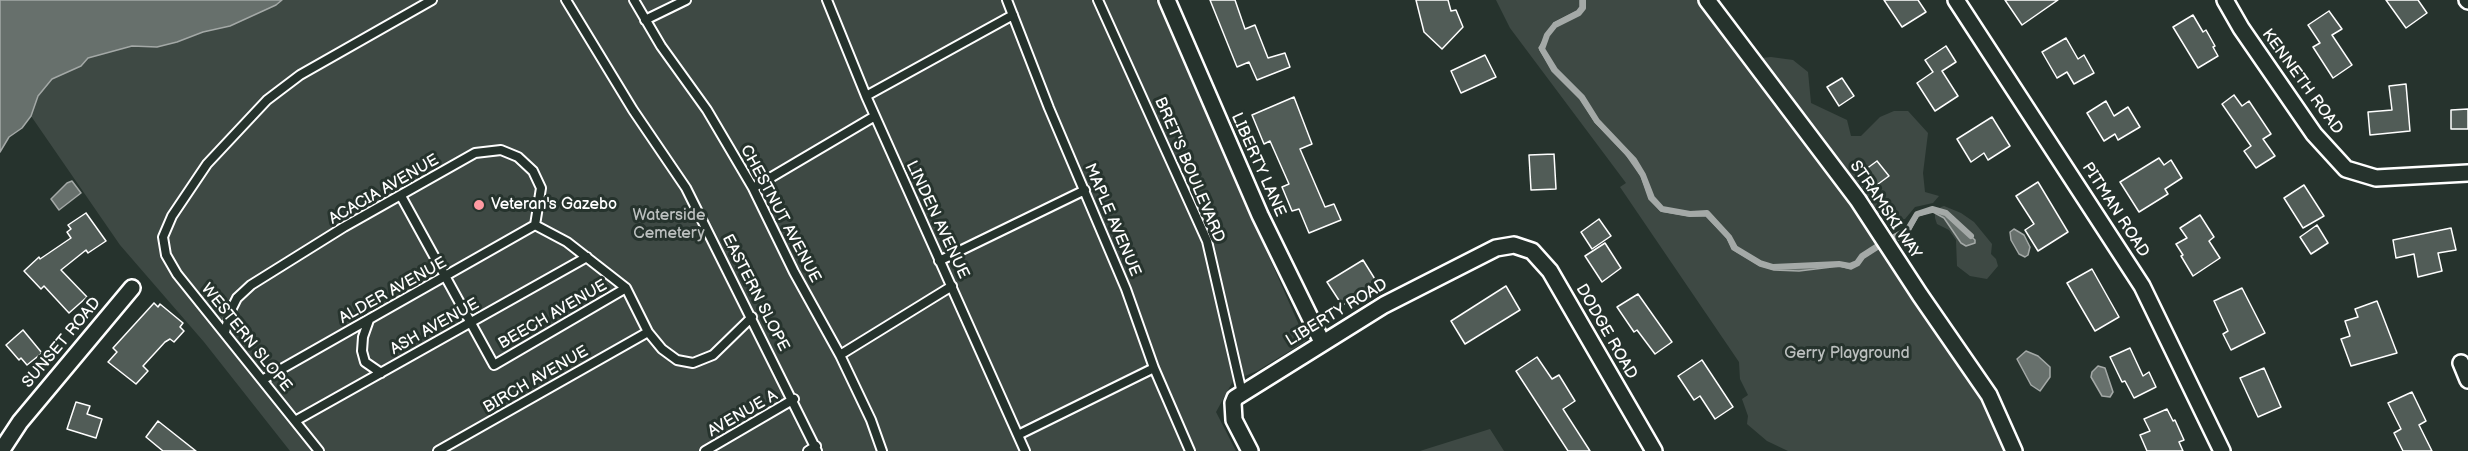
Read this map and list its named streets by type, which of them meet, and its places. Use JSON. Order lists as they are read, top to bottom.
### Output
{
  "streets": {
    "street": [
      "KENNETH ROAD",
      "LIBERTY LANE",
      "STRAMSKI WAY",
      "PITMAN ROAD",
      "LIBERTY ROAD",
      "DODGE ROAD",
      "SUNSET ROAD"
    ],
    "lane": [
      "BRET'S BOULEVARD",
      "ACACIA AVENUE",
      "CHESTNUT AVENUE",
      "LINDEN AVENUE",
      "MAPLE AVENUE",
      "ALDER AVENUE",
      "EASTERN SLOPE",
      "BEECH AVENUE",
      "ASH AVENUE",
      "WESTERN SLOPE",
      "BIRCH AVENUE",
      "AVENUE A"
    ]
  },
  "crossings": [
    ["LIBERTY LANE", "LIBERTY ROAD"],
    ["BRET'S BOULEVARD", "LIBERTY ROAD"],
    ["ACACIA AVENUE", "ALDER AVENUE"],
    ["ACACIA AVENUE", "WESTERN SLOPE"],
    ["ALDER AVENUE", "WESTERN SLOPE"],
    ["EASTERN SLOPE", "AVENUE A"],
    ["LIBERTY ROAD", "DODGE ROAD"],
    ["BEECH AVENUE", "ASH AVENUE"],
    ["ASH AVENUE", "WESTERN SLOPE"]
  ],
  "parks": ["Waterside Cemetery", "Gerry Playground"],
  "places": ["Veteran's Gazebo"]
}
